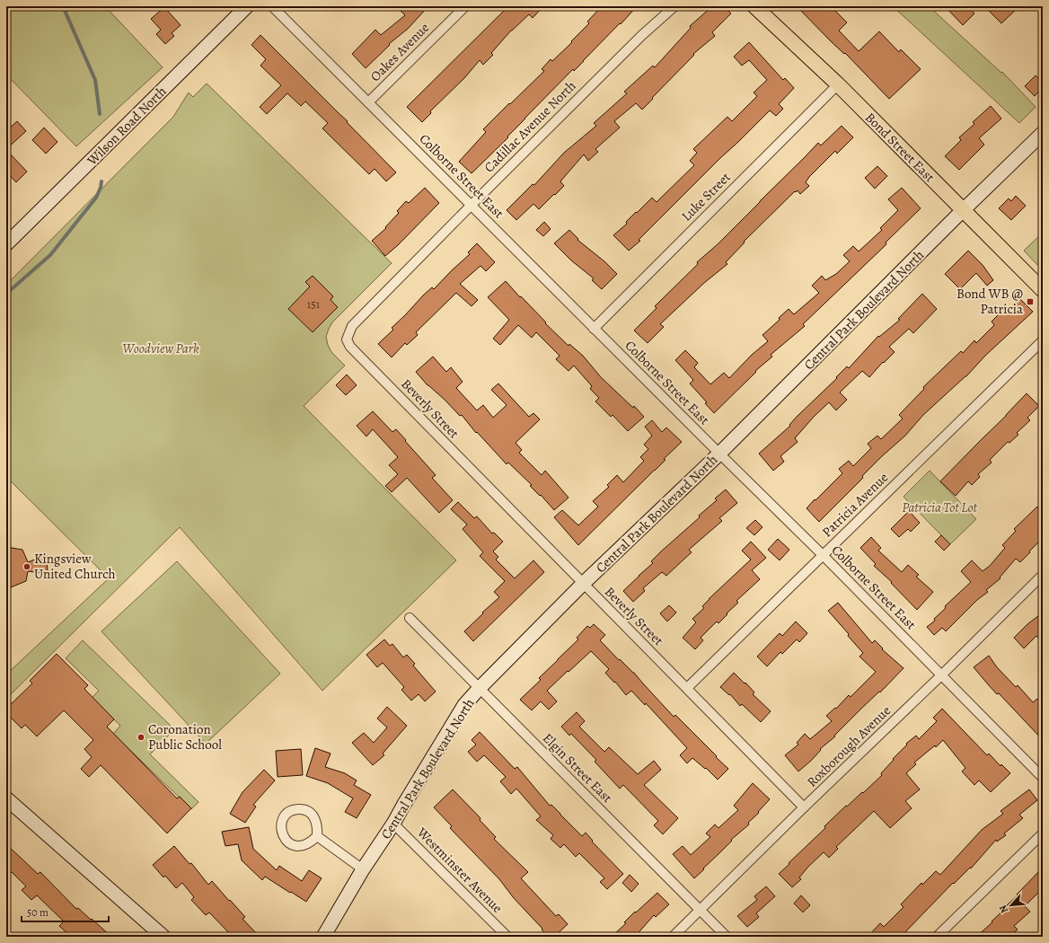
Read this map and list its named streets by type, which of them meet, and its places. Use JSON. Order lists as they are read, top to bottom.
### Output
{
  "streets": {
    "main road": ["Bond Street East"],
    "street": [
      "Oakes Avenue",
      "Wilson Road North",
      "Cadillac Avenue North",
      "Colborne Street East",
      "Luke Street",
      "Central Park Boulevard North",
      "Beverly Street",
      "Patricia Avenue",
      "Roxborough Avenue",
      "Elgin Street East",
      "Westminster Avenue"
    ]
  },
  "crossings": [
    ["Oakes Avenue", "Colborne Street East"],
    ["Cadillac Avenue North", "Colborne Street East"],
    ["Cadillac Avenue North", "Beverly Street"],
    ["Bond Street East", "Luke Street"],
    ["Bond Street East", "Central Park Boulevard North"],
    ["Colborne Street East", "Luke Street"],
    ["Colborne Street East", "Central Park Boulevard North"],
    ["Colborne Street East", "Patricia Avenue"],
    ["Colborne Street East", "Roxborough Avenue"],
    ["Central Park Boulevard North", "Beverly Street"],
    ["Central Park Boulevard North", "Elgin Street East"],
    ["Central Park Boulevard North", "Westminster Avenue"],
    ["Beverly Street", "Patricia Avenue"],
    ["Beverly Street", "Roxborough Avenue"],
    ["Roxborough Avenue", "Elgin Street East"]
  ],
  "parks": ["Woodview Park", "Patricia Tot Lot"],
  "places": {
    "transit": ["Bond WB @ Patricia"],
    "other": ["Kingsview United Church", "Coronation Public School"]
  },
  "house_numbers": ["151"],
  "scale_bar": "50 m",
  "north": "bottom left"
}
